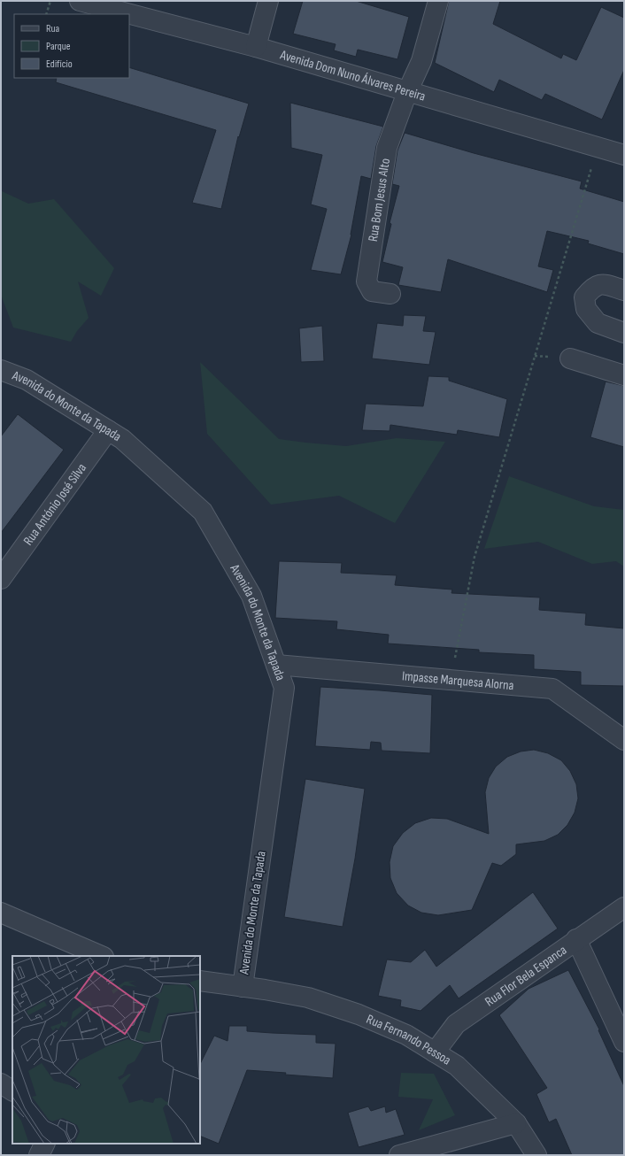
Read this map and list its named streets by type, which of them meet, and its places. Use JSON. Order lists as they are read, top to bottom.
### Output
{
  "streets": {
    "street": [
      "Avenida Dom Nuno Álvares Pereira",
      "Rua Bom Jesus Alto",
      "Avenida do Monte da Tapada",
      "Rua António José Silva",
      "Impasse Marquesa Alorna",
      "Rua Flor Bela Espanca",
      "Rua Fernando Pessoa"
    ]
  },
  "crossings": [
    ["Avenida Dom Nuno Álvares Pereira", "Rua Bom Jesus Alto"],
    ["Avenida do Monte da Tapada", "Rua António José Silva"],
    ["Avenida do Monte da Tapada", "Impasse Marquesa Alorna"],
    ["Avenida do Monte da Tapada", "Rua Fernando Pessoa"],
    ["Rua Flor Bela Espanca", "Rua Fernando Pessoa"]
  ],
  "legend": ["Rua", "Parque", "Edifício"]
}
